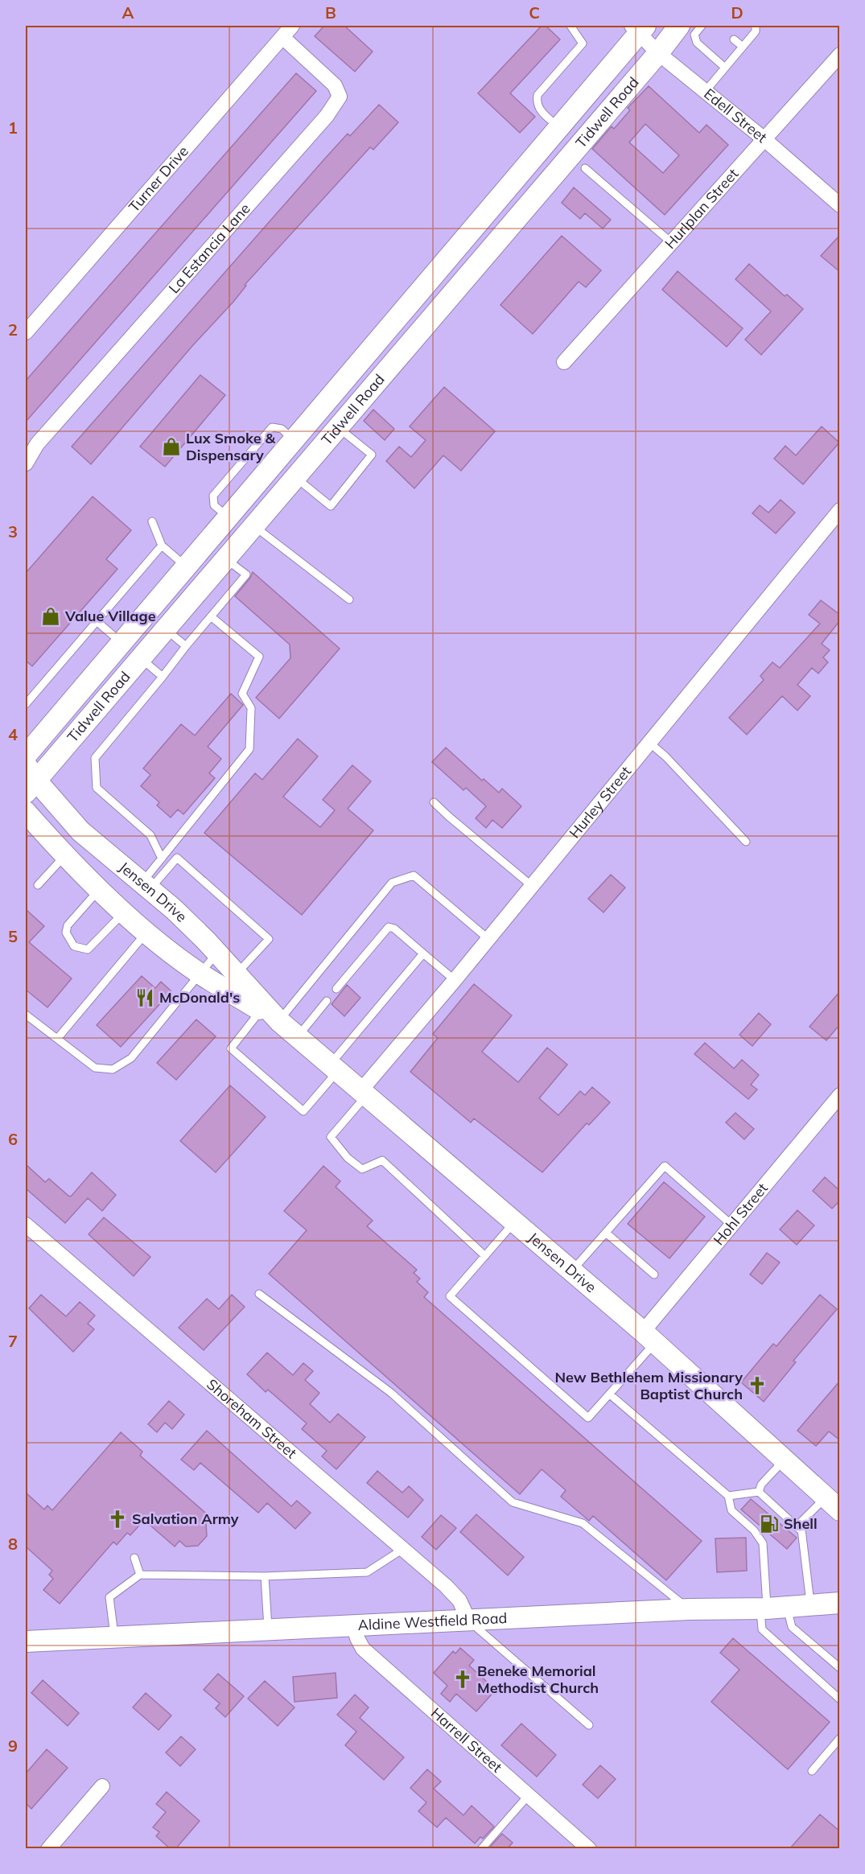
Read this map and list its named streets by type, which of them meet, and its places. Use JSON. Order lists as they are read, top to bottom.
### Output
{
  "streets": {
    "main road": ["Tidwell Road", "Jensen Drive", "Aldine Westfield Road"],
    "street": [
      "Edell Street",
      "Turner Drive",
      "Hurlplan Street",
      "La Estancia Lane",
      "Hurley Street",
      "Hohl Street",
      "Shoreham Street",
      "Harrell Street"
    ]
  },
  "crossings": [
    ["Tidwell Road", "Edell Street"],
    ["Tidwell Road", "Jensen Drive"],
    ["Edell Street", "Hurlplan Street"],
    ["Turner Drive", "La Estancia Lane"],
    ["Hurley Street", "Jensen Drive"],
    ["Jensen Drive", "Hohl Street"],
    ["Shoreham Street", "Aldine Westfield Road"],
    ["Aldine Westfield Road", "Harrell Street"]
  ],
  "places": {
    "shop": ["Lux Smoke & Dispensary", "Value Village"],
    "restaurant": ["McDonald's"],
    "church": ["New Bethlehem Missionary Baptist Church", "Salvation Army", "Beneke Memorial Methodist Church"],
    "fuel station": ["Shell"]
  },
  "grid": {
    "columns": [
      "A",
      "B",
      "C",
      "D"
    ],
    "rows": [
      "1",
      "2",
      "3",
      "4",
      "5",
      "6",
      "7",
      "8",
      "9"
    ]
  }
}
